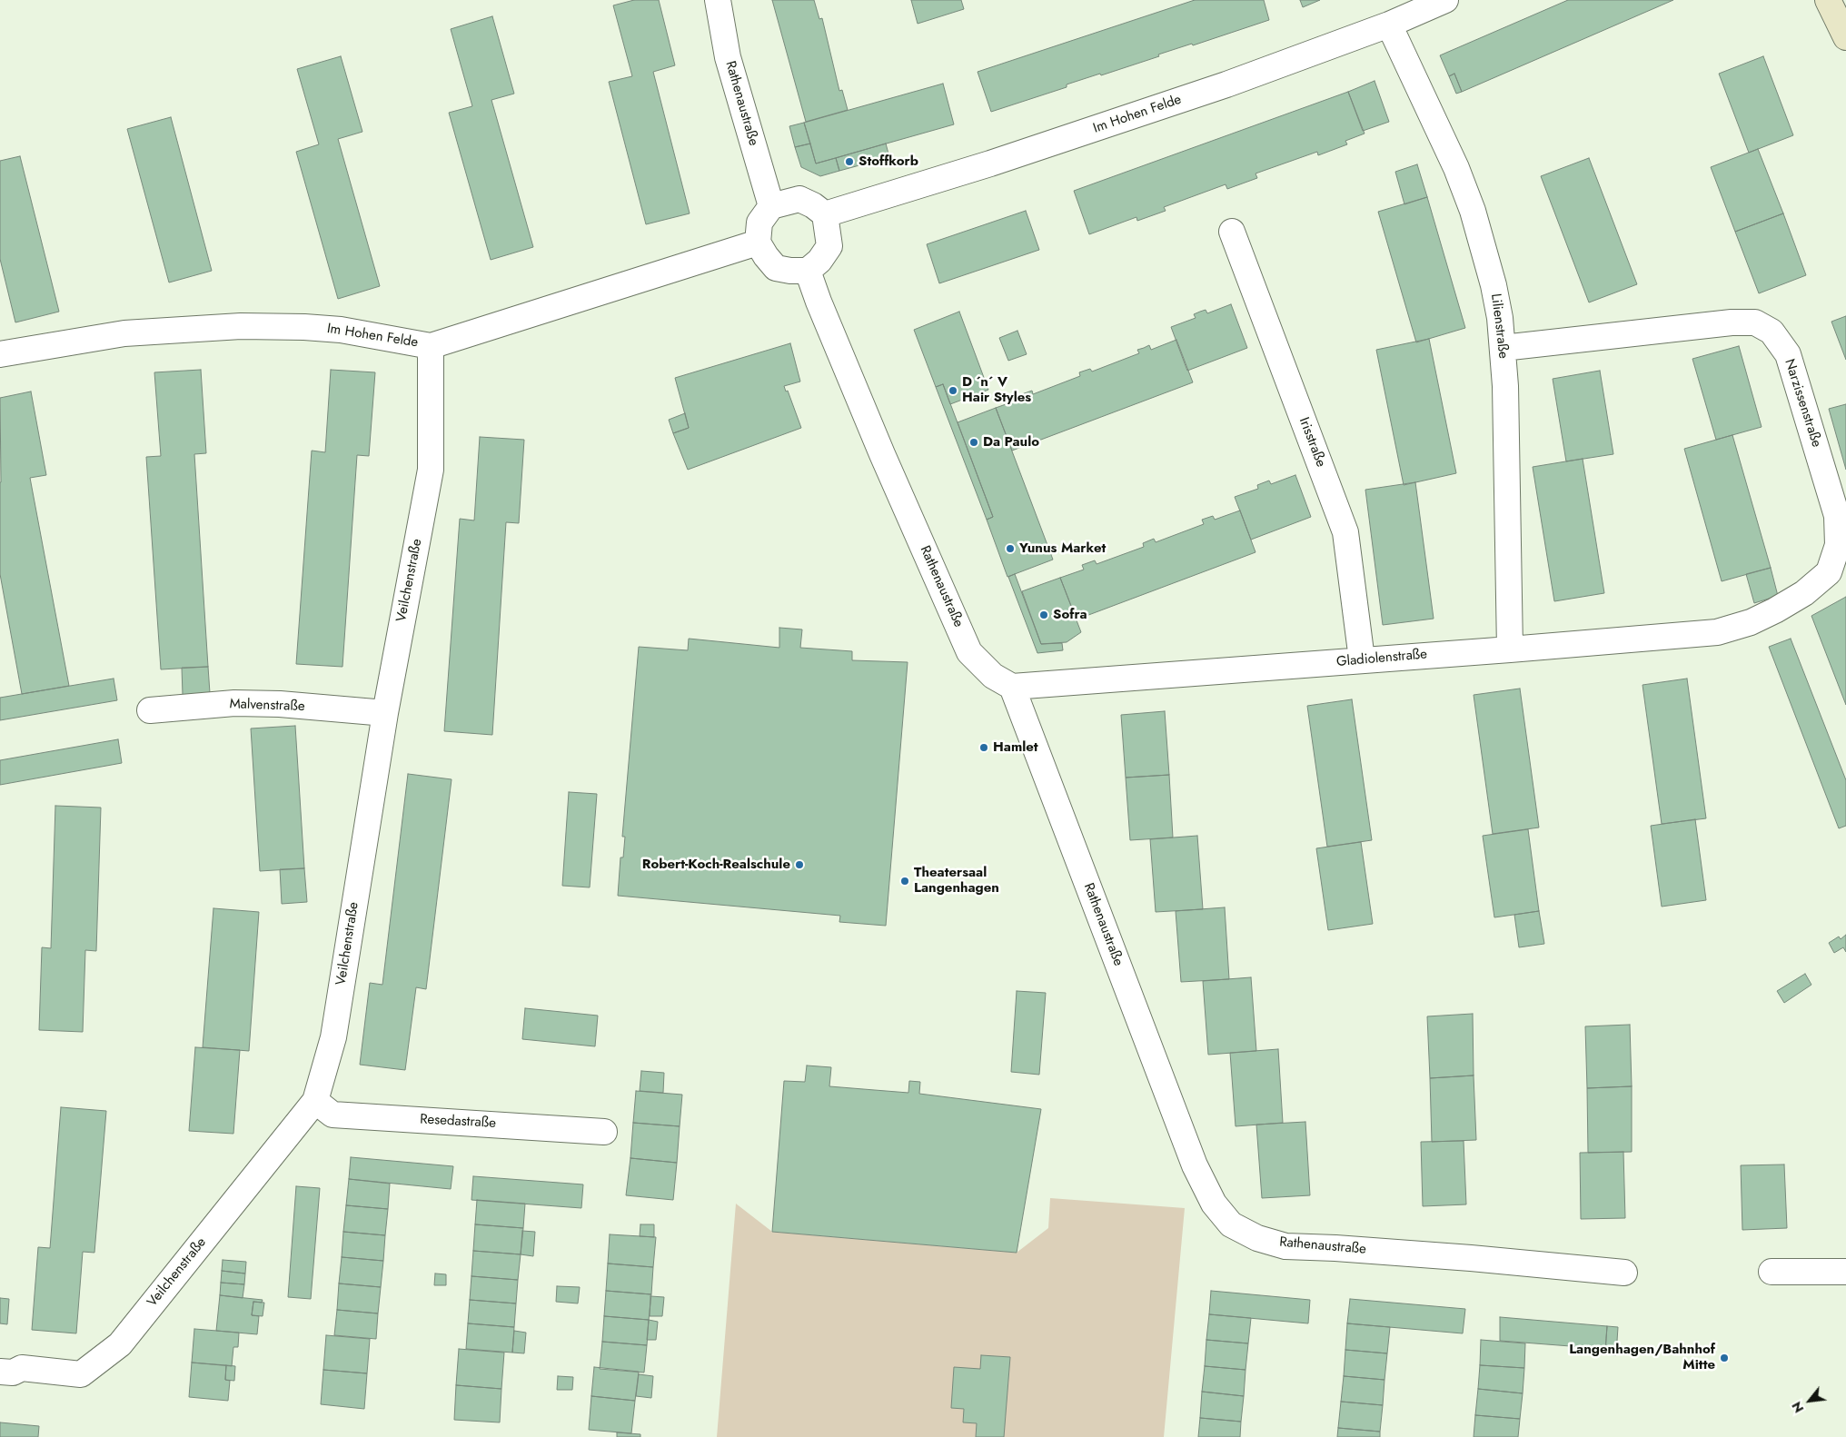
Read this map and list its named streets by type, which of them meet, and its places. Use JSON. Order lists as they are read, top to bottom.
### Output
{
  "streets": {
    "street": [
      "Rathenaustraße",
      "Im Hohen Felde",
      "Lilienstraße",
      "Narzissenstraße",
      "Irisstraße",
      "Veilchenstraße",
      "Gladiolenstraße",
      "Malvenstraße",
      "Resedastraße"
    ]
  },
  "crossings": [
    ["Rathenaustraße", "Im Hohen Felde"],
    ["Rathenaustraße", "Gladiolenstraße"],
    ["Im Hohen Felde", "Lilienstraße"],
    ["Im Hohen Felde", "Veilchenstraße"],
    ["Lilienstraße", "Narzissenstraße"],
    ["Lilienstraße", "Gladiolenstraße"],
    ["Narzissenstraße", "Gladiolenstraße"],
    ["Irisstraße", "Gladiolenstraße"],
    ["Veilchenstraße", "Malvenstraße"],
    ["Veilchenstraße", "Resedastraße"]
  ],
  "places": [
    "Stoffkorb",
    "D ´n´ V Hair Styles",
    "Da Paulo",
    "Yunus Market",
    "Sofra",
    "Hamlet",
    "Robert-Koch-Realschule",
    "Theatersaal Langenhagen",
    "Langenhagen/Bahnhof Mitte"
  ],
  "north": "bottom left"
}
